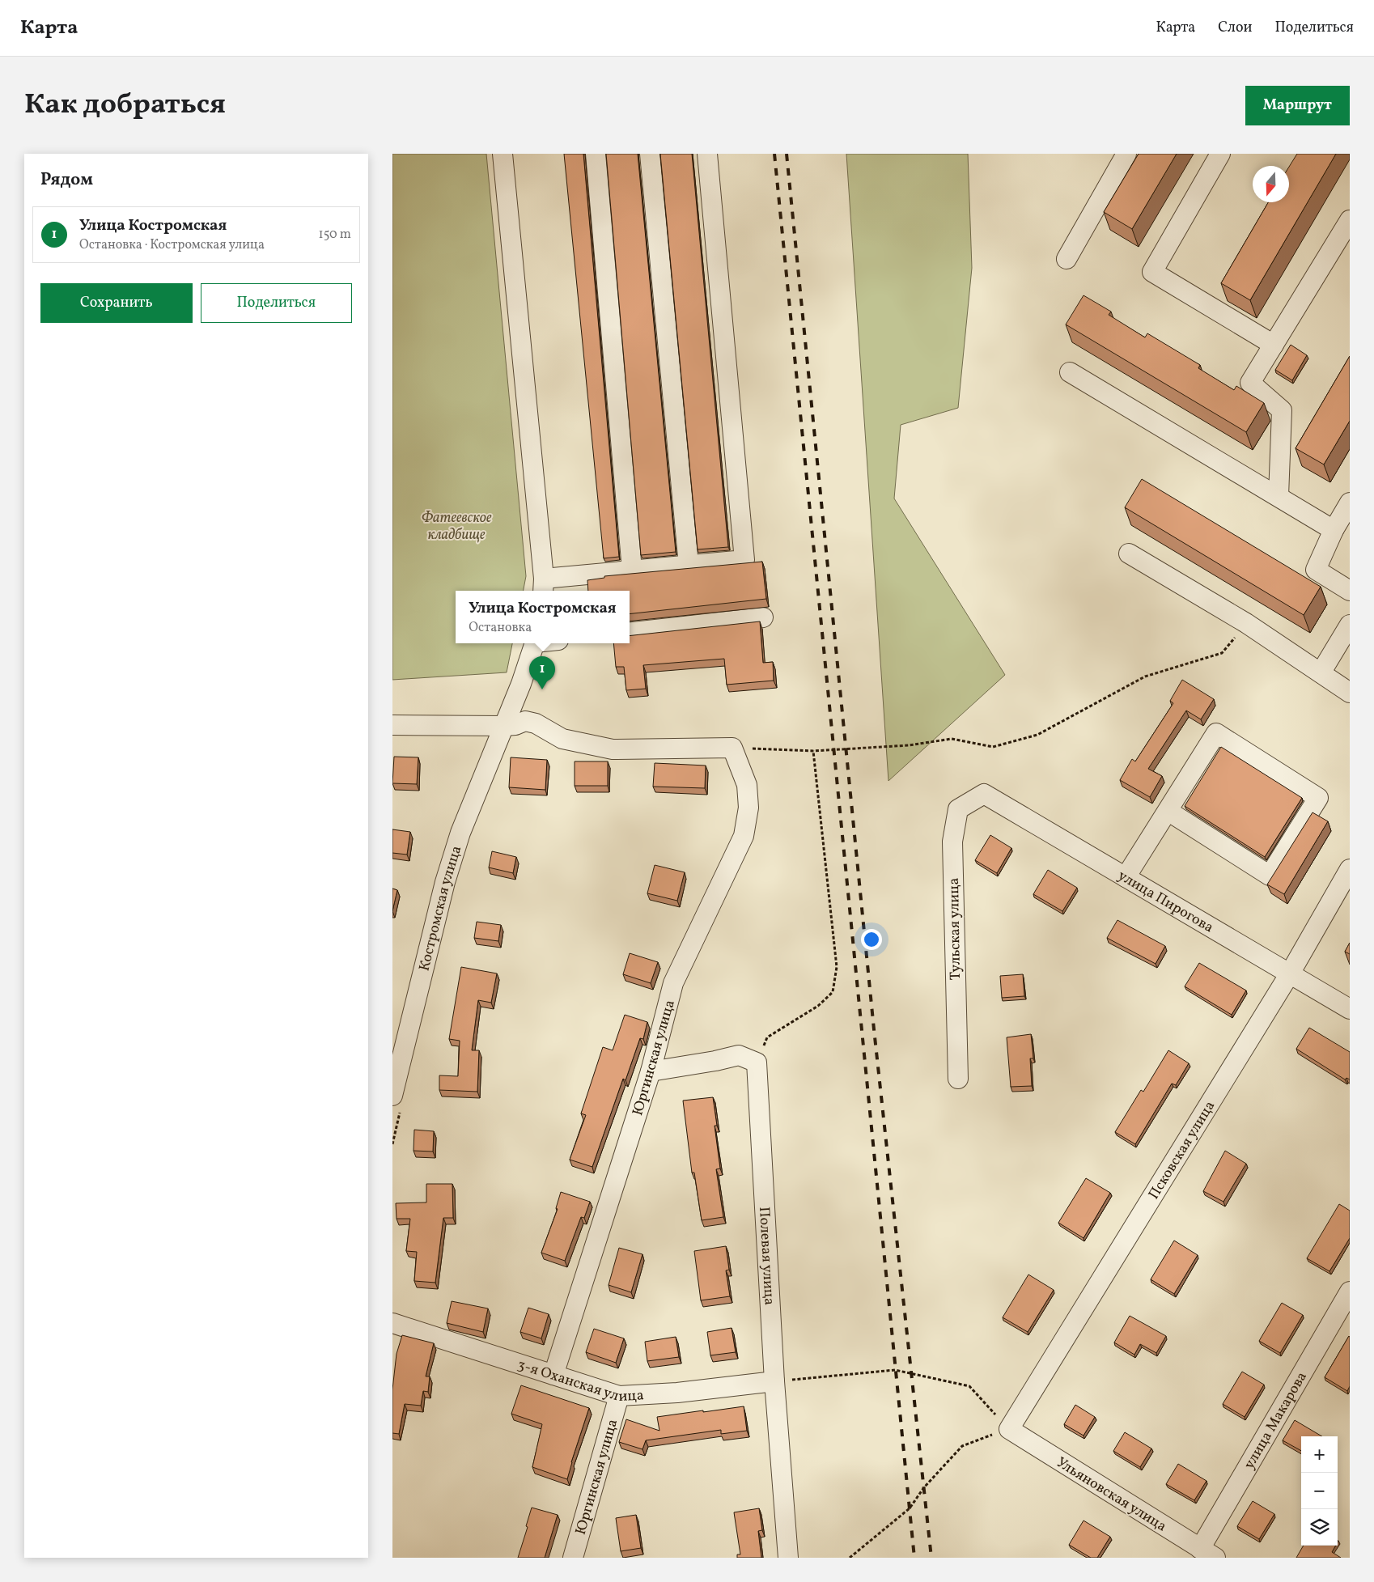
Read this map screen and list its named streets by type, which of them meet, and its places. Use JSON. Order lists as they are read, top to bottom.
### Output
{
  "streets": {
    "street": [
      "улица Пирогова",
      "Костромская улица",
      "Тульская улица",
      "Юргинская улица",
      "Псковская улица",
      "Полевая улица",
      "3-я Оханская улица",
      "улица Макарова",
      "Ульяновская улица"
    ]
  },
  "crossings": [
    ["улица Пирогова", "Тульская улица"],
    ["улица Пирогова", "Псковская улица"],
    ["Юргинская улица", "3-я Оханская улица"],
    ["Псковская улица", "Ульяновская улица"],
    ["Полевая улица", "3-я Оханская улица"],
    ["улица Макарова", "Ульяновская улица"]
  ],
  "parks": ["Фатеевское кладбище"],
  "north": "bottom",
  "page": {
    "header": "Карта",
    "nav": ["Карта", "Слои", "Поделиться"],
    "title": "Как добраться",
    "buttons": [
      "Маршрут",
      ["Сохранить", "Поделиться"]
    ],
    "heading": "Рядом",
    "list": [
      {
        "mark": "1",
        "name": "Улица Костромская",
        "note": "Остановка · Костромская улица",
        "value": "150 m"
      }
    ],
    "popup": ["Улица Костромская", "Остановка"],
    "pins": "1",
    "map_buttons": ["+", "−"]
  }
}
